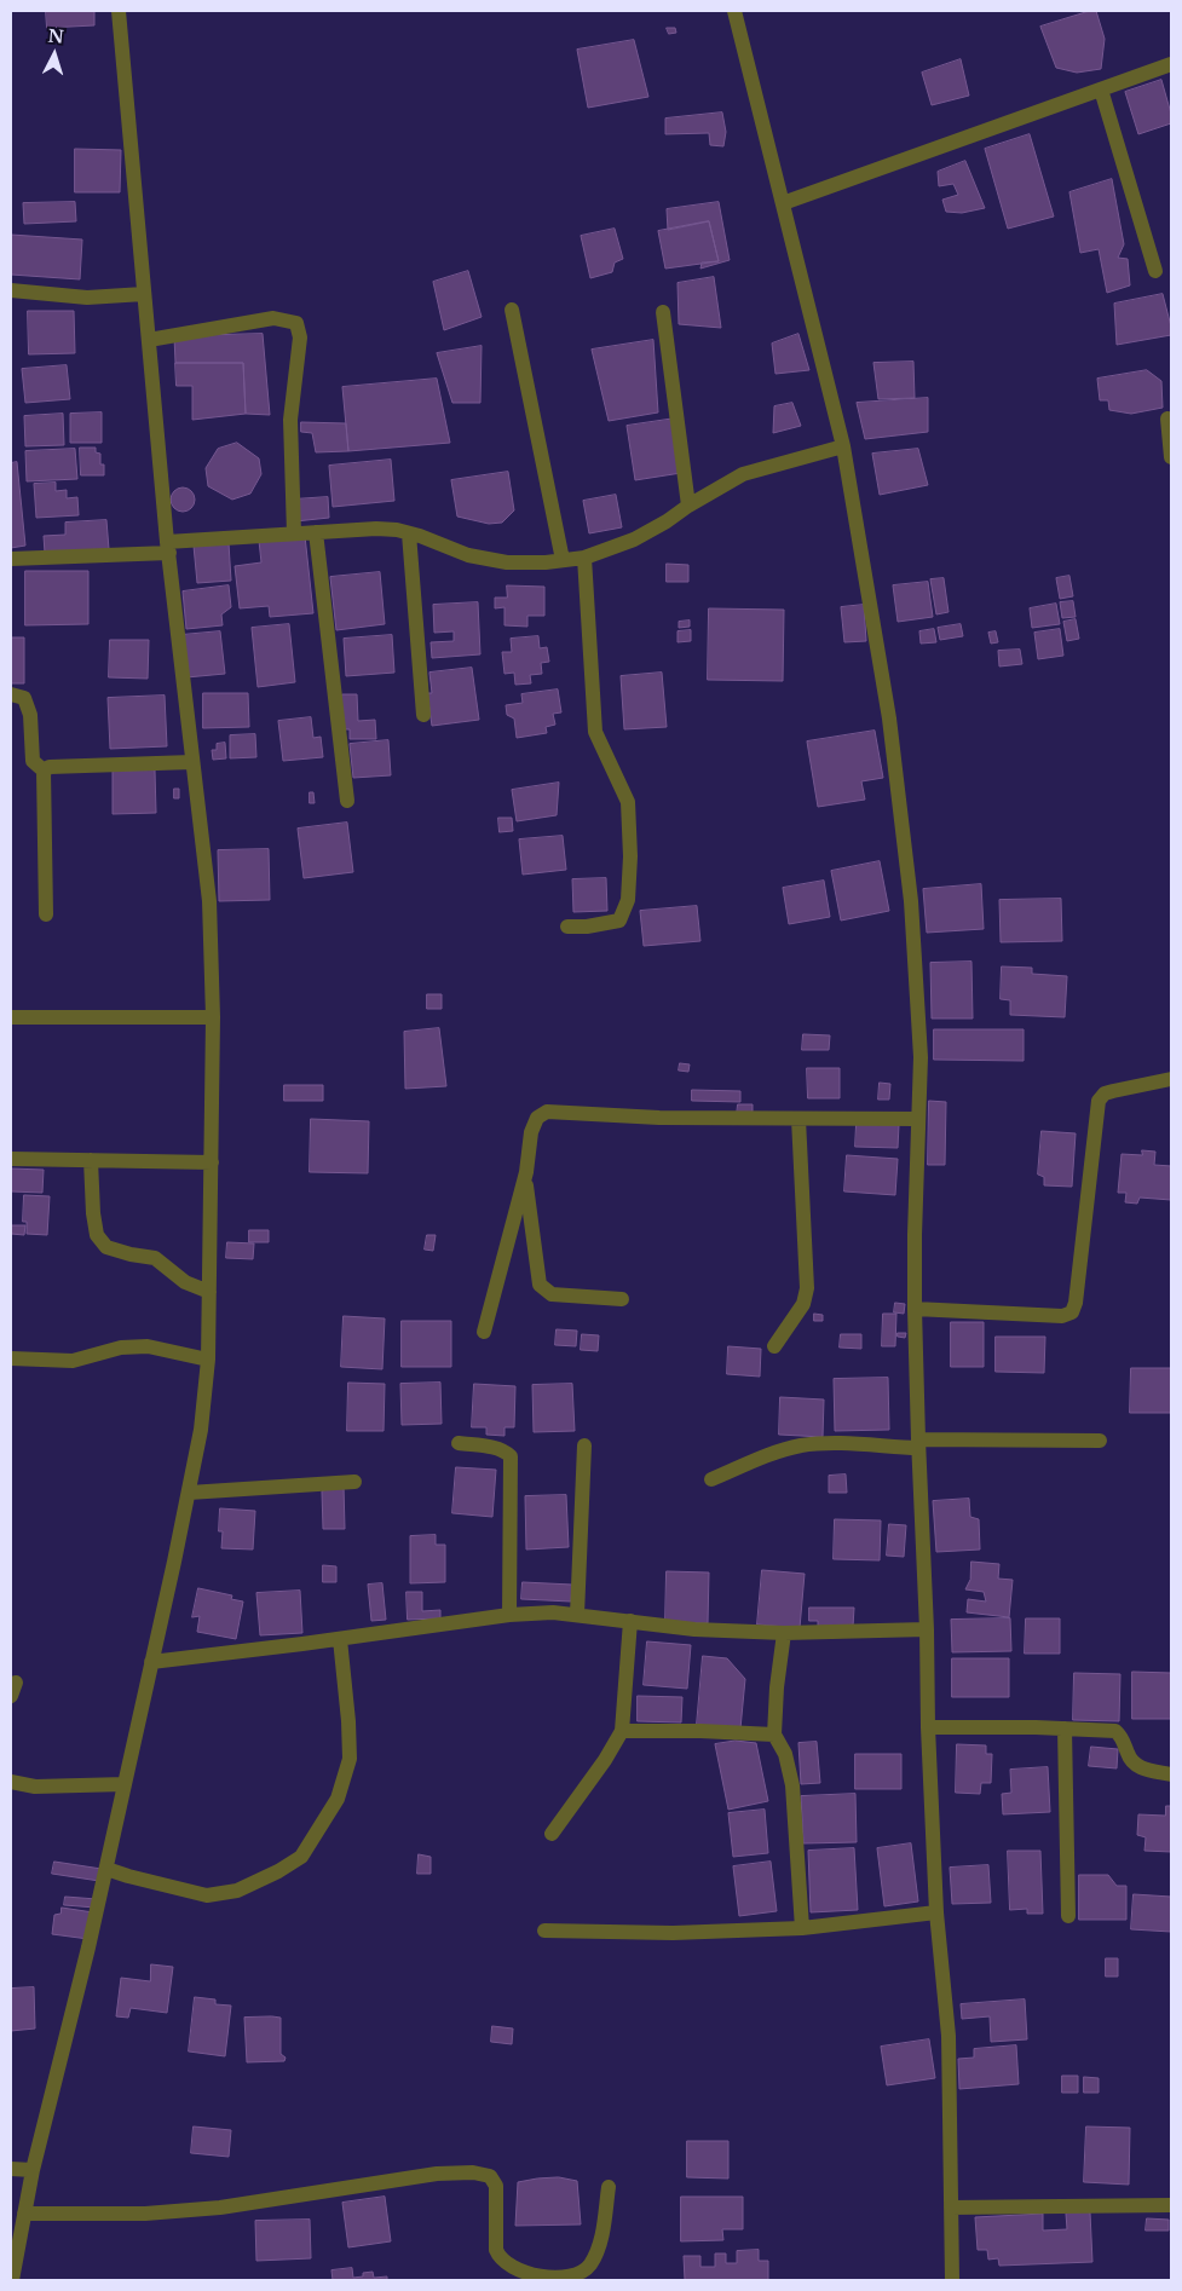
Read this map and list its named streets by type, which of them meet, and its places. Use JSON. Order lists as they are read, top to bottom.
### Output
{
  "north": "top"
}
